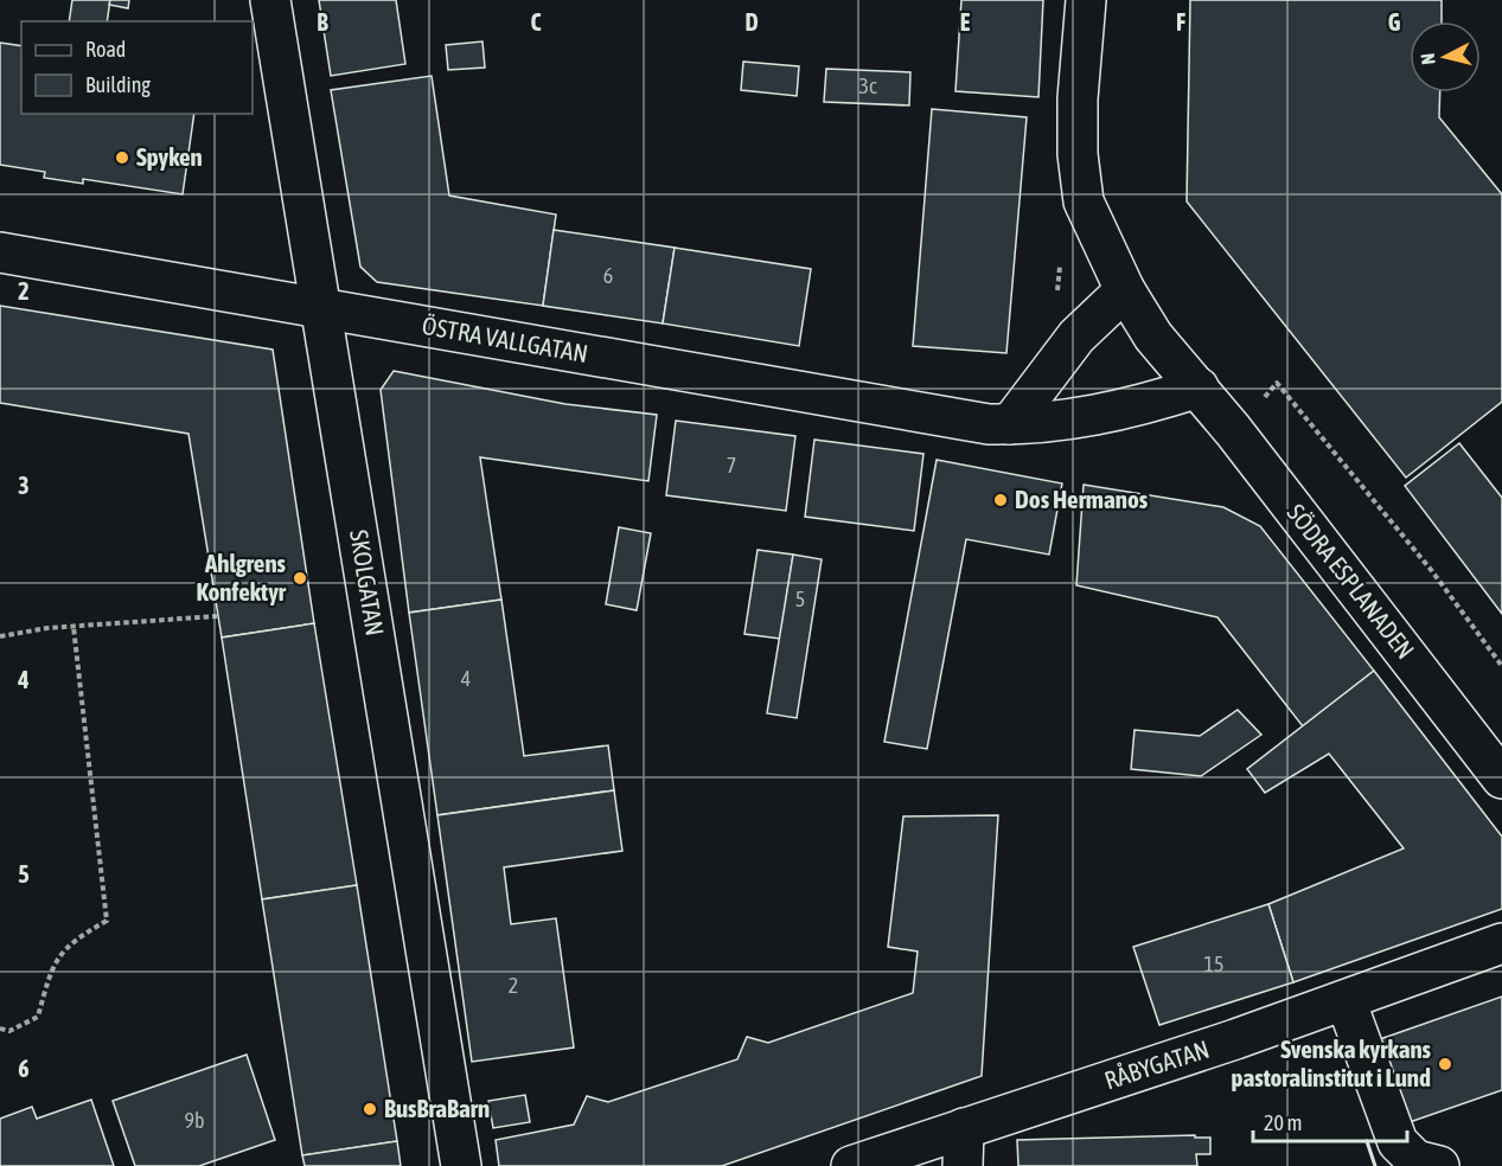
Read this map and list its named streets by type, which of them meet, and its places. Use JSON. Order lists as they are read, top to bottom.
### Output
{
  "streets": {
    "street": [
      "ÖSTRA VALLGATAN",
      "SÖDRA ESPLANADEN",
      "SKOLGATAN",
      "RÅBYGATAN"
    ]
  },
  "crossings": [
    ["ÖSTRA VALLGATAN", "SÖDRA ESPLANADEN"],
    ["ÖSTRA VALLGATAN", "SKOLGATAN"]
  ],
  "places": [
    "Spyken",
    "Dos Hermanos",
    "Ahlgrens Konfektyr",
    "Svenska kyrkans pastoralinstitut i Lund",
    "BusBraBarn"
  ],
  "house_numbers": [
    "3c",
    "6",
    "7",
    "5",
    "4",
    "15",
    "2",
    "9b"
  ],
  "legend": ["Road", "Building"],
  "scale_bar": "20 m",
  "north": "left",
  "grid": {
    "columns": [
      "B",
      "C",
      "D",
      "E",
      "F",
      "G"
    ],
    "rows": [
      "2",
      "3",
      "4",
      "5",
      "6"
    ]
  }
}
